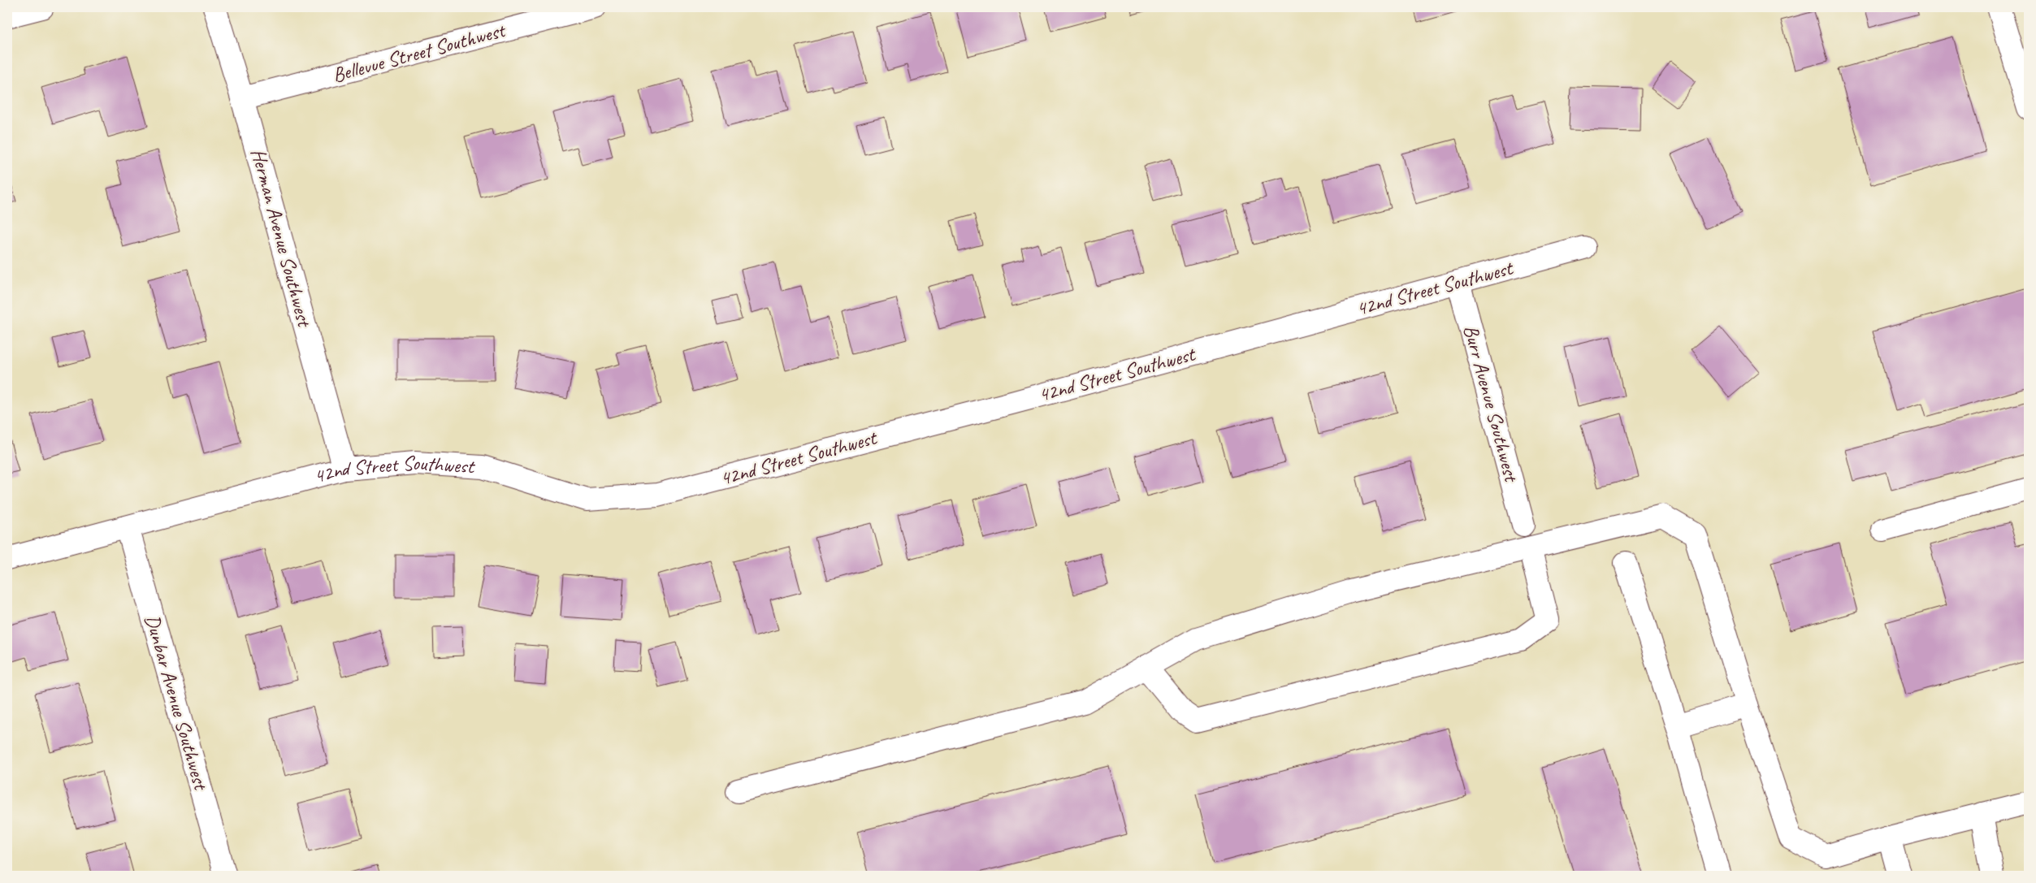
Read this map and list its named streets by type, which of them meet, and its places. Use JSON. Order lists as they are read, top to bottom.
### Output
{
  "streets": {
    "street": [
      "Bellevue Street Southwest",
      "Herman Avenue Southwest",
      "42nd Street Southwest",
      "Burr Avenue Southwest",
      "Dunbar Avenue Southwest"
    ]
  },
  "crossings": [
    ["Bellevue Street Southwest", "Herman Avenue Southwest"],
    ["Herman Avenue Southwest", "42nd Street Southwest"],
    ["42nd Street Southwest", "Burr Avenue Southwest"],
    ["42nd Street Southwest", "Dunbar Avenue Southwest"]
  ]
}
